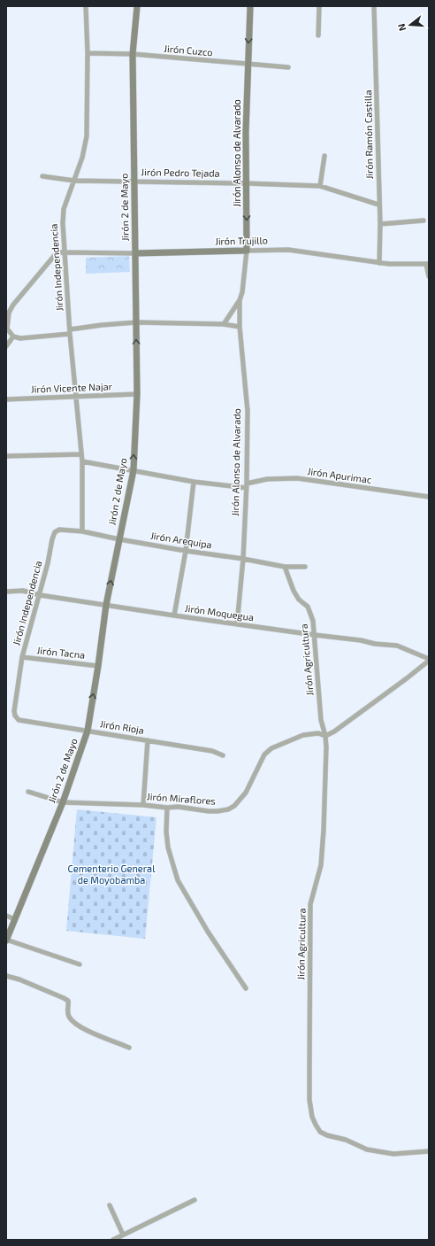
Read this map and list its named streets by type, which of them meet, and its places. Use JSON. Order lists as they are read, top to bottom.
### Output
{
  "streets": {
    "main road": ["Jirón Alonso de Alvarado", "Jirón 2 de Mayo", "Jirón Trujillo"],
    "street": [
      "Jirón Cuzco",
      "Jirón Ramón Castilla",
      "Jirón Pedro Tejada",
      "Jirón Independencia",
      "Jirón Vicente Najar",
      "Jirón Apurimac",
      "Jirón Arequipa",
      "Jirón Moquegua",
      "Jirón Tacna",
      "Jirón Agricultura",
      "Jirón Rioja",
      "Jirón Miraflores"
    ]
  },
  "crossings": [
    ["Jirón Cuzco", "Jirón Alonso de Alvarado"],
    ["Jirón Cuzco", "Jirón 2 de Mayo"],
    ["Jirón Cuzco", "Jirón Independencia"],
    ["Jirón Ramón Castilla", "Jirón Pedro Tejada"],
    ["Jirón Ramón Castilla", "Jirón Trujillo"],
    ["Jirón Alonso de Alvarado", "Jirón Pedro Tejada"],
    ["Jirón Alonso de Alvarado", "Jirón Trujillo"],
    ["Jirón Alonso de Alvarado", "Jirón Apurimac"],
    ["Jirón Alonso de Alvarado", "Jirón Arequipa"],
    ["Jirón Alonso de Alvarado", "Jirón Moquegua"],
    ["Jirón Pedro Tejada", "Jirón 2 de Mayo"],
    ["Jirón Pedro Tejada", "Jirón Independencia"],
    ["Jirón 2 de Mayo", "Jirón Trujillo"],
    ["Jirón 2 de Mayo", "Jirón Vicente Najar"],
    ["Jirón 2 de Mayo", "Jirón Apurimac"],
    ["Jirón 2 de Mayo", "Jirón Arequipa"],
    ["Jirón 2 de Mayo", "Jirón Moquegua"],
    ["Jirón 2 de Mayo", "Jirón Tacna"],
    ["Jirón 2 de Mayo", "Jirón Rioja"],
    ["Jirón 2 de Mayo", "Jirón Miraflores"],
    ["Jirón Trujillo", "Jirón Independencia"],
    ["Jirón Independencia", "Jirón Vicente Najar"],
    ["Jirón Independencia", "Jirón Apurimac"],
    ["Jirón Independencia", "Jirón Arequipa"],
    ["Jirón Independencia", "Jirón Moquegua"],
    ["Jirón Independencia", "Jirón Tacna"],
    ["Jirón Independencia", "Jirón Rioja"],
    ["Jirón Arequipa", "Jirón Agricultura"],
    ["Jirón Moquegua", "Jirón Agricultura"],
    ["Jirón Agricultura", "Jirón Miraflores"]
  ],
  "parks": ["Cementerio General de Moyobamba"],
  "north": "left"
}
